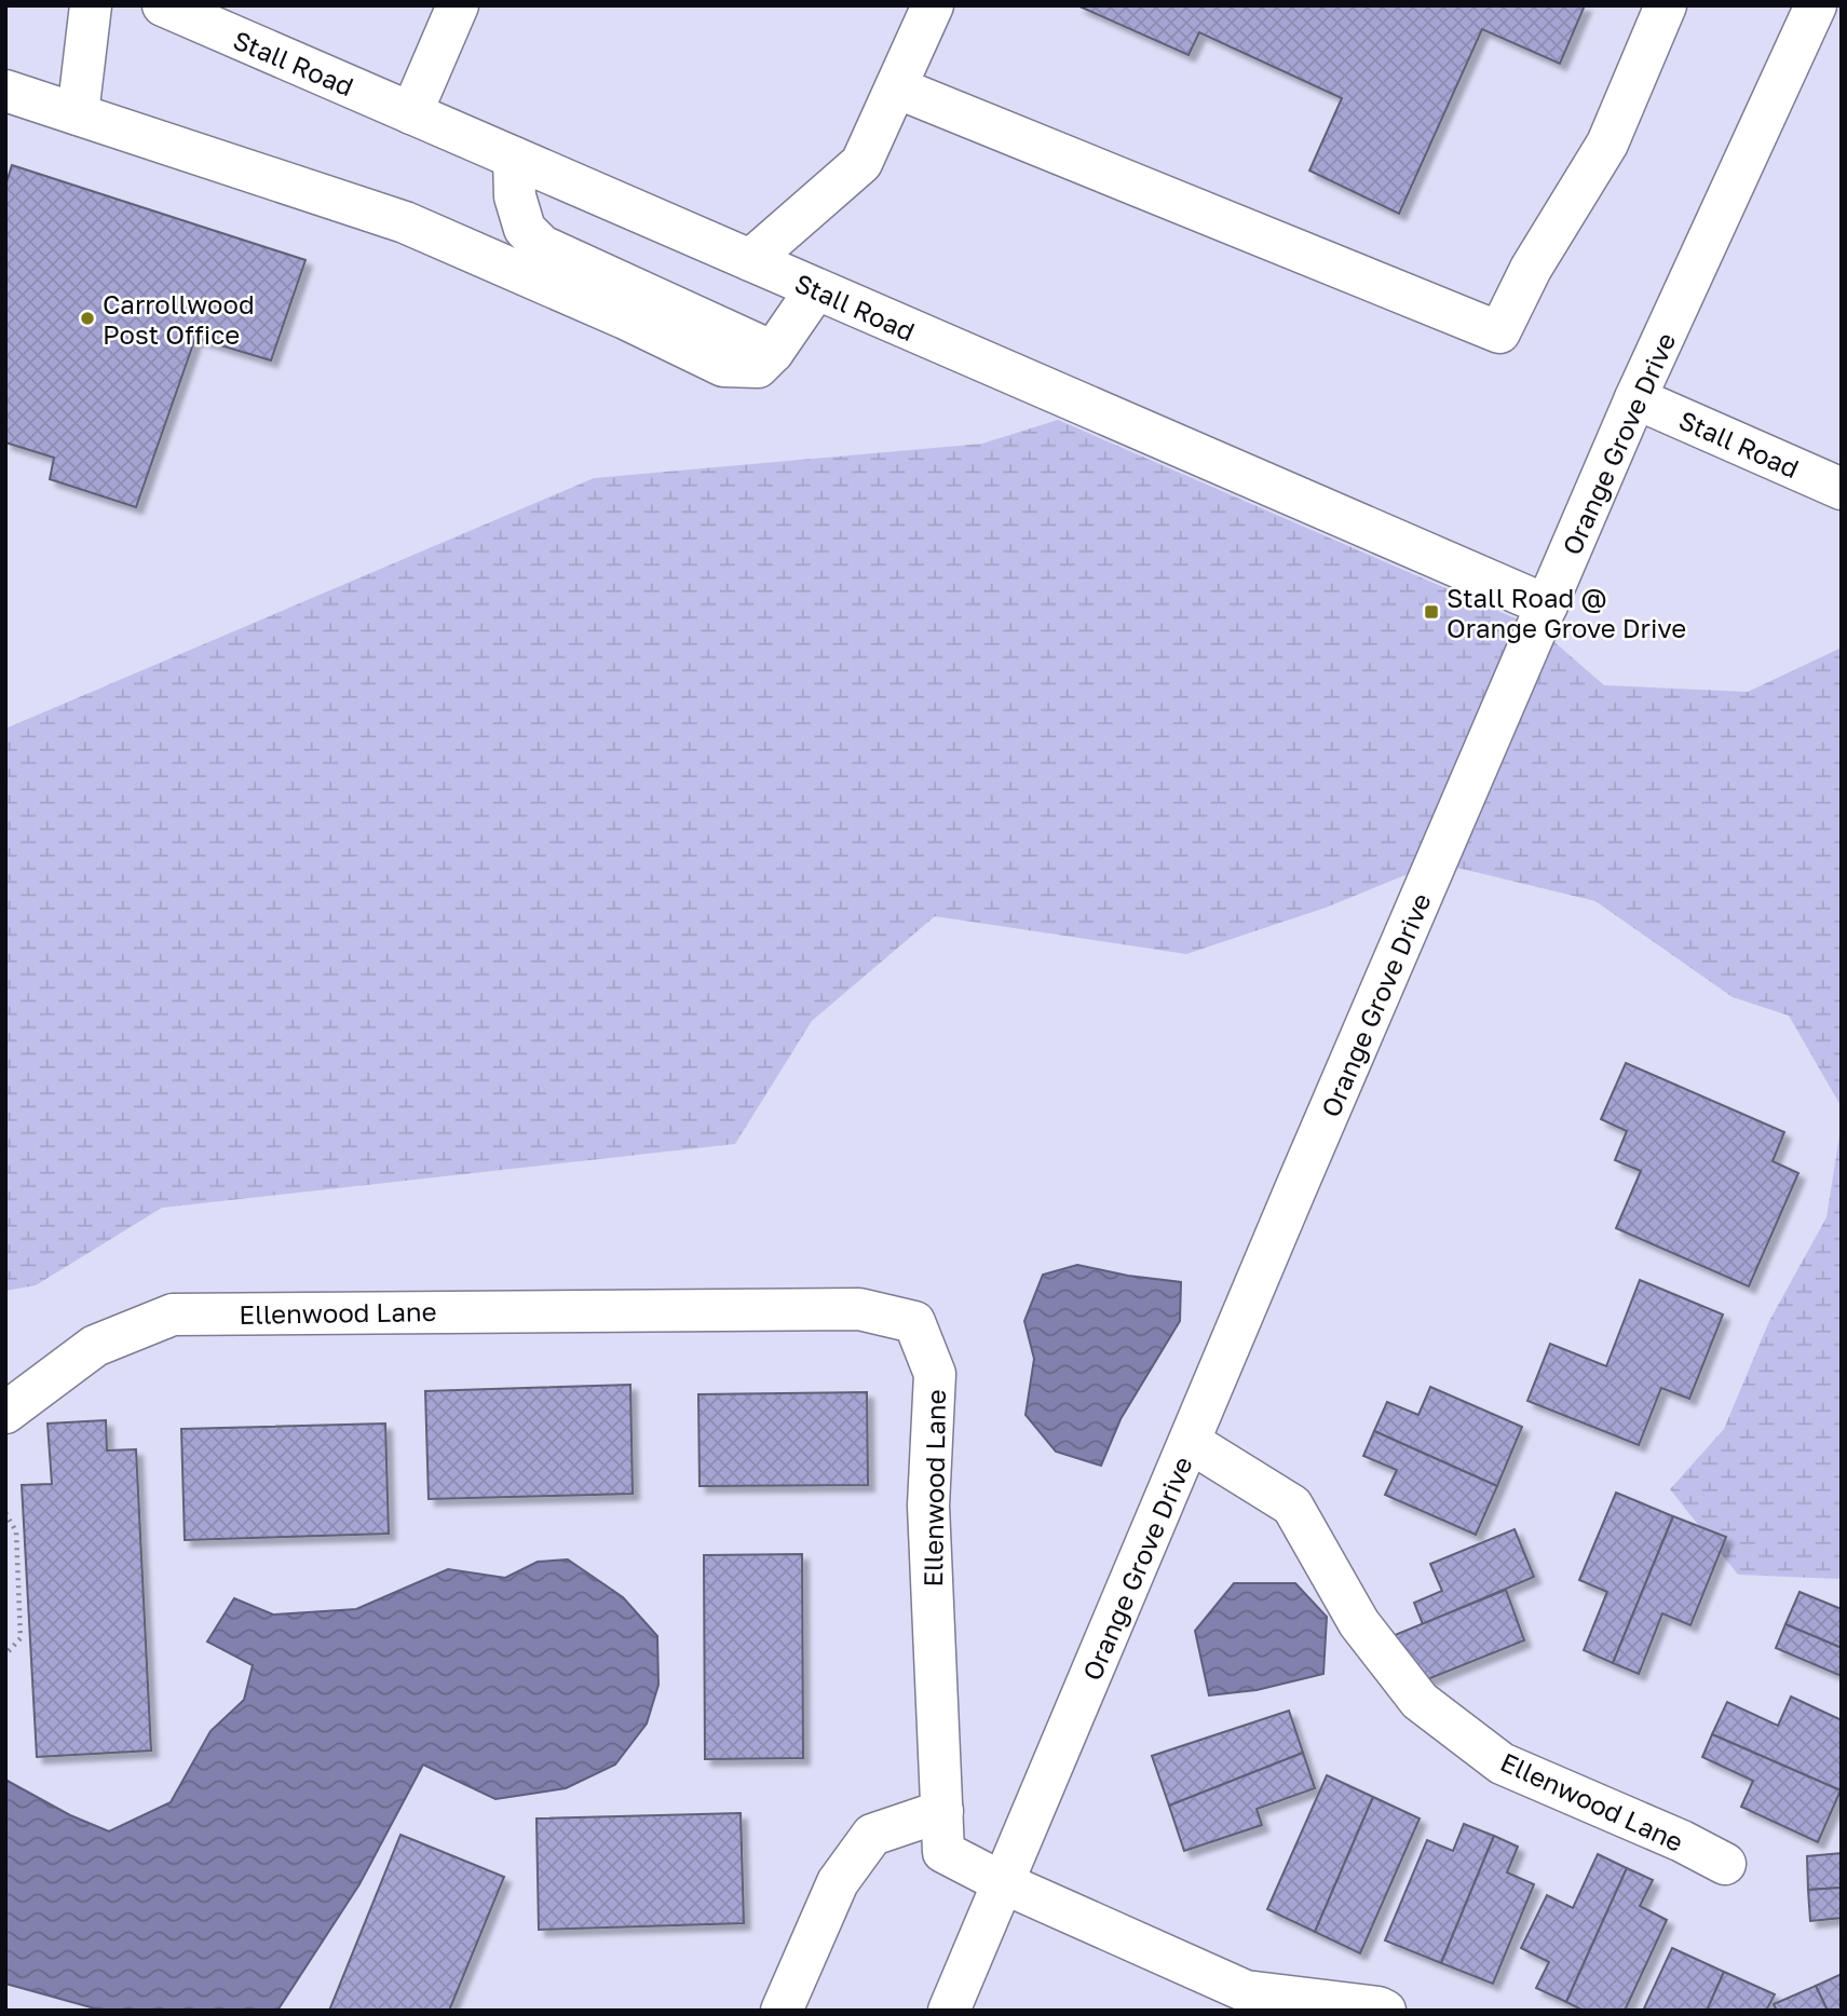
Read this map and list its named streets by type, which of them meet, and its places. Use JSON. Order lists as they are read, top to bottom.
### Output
{
  "streets": {
    "street": ["Stall Road", "Orange Grove Drive", "Ellenwood Lane"]
  },
  "crossings": [
    ["Stall Road", "Orange Grove Drive"],
    ["Orange Grove Drive", "Ellenwood Lane"]
  ],
  "places": {
    "other": ["Carrollwood Post Office"],
    "transit": ["Stall Road @ Orange Grove Drive"]
  }
}
